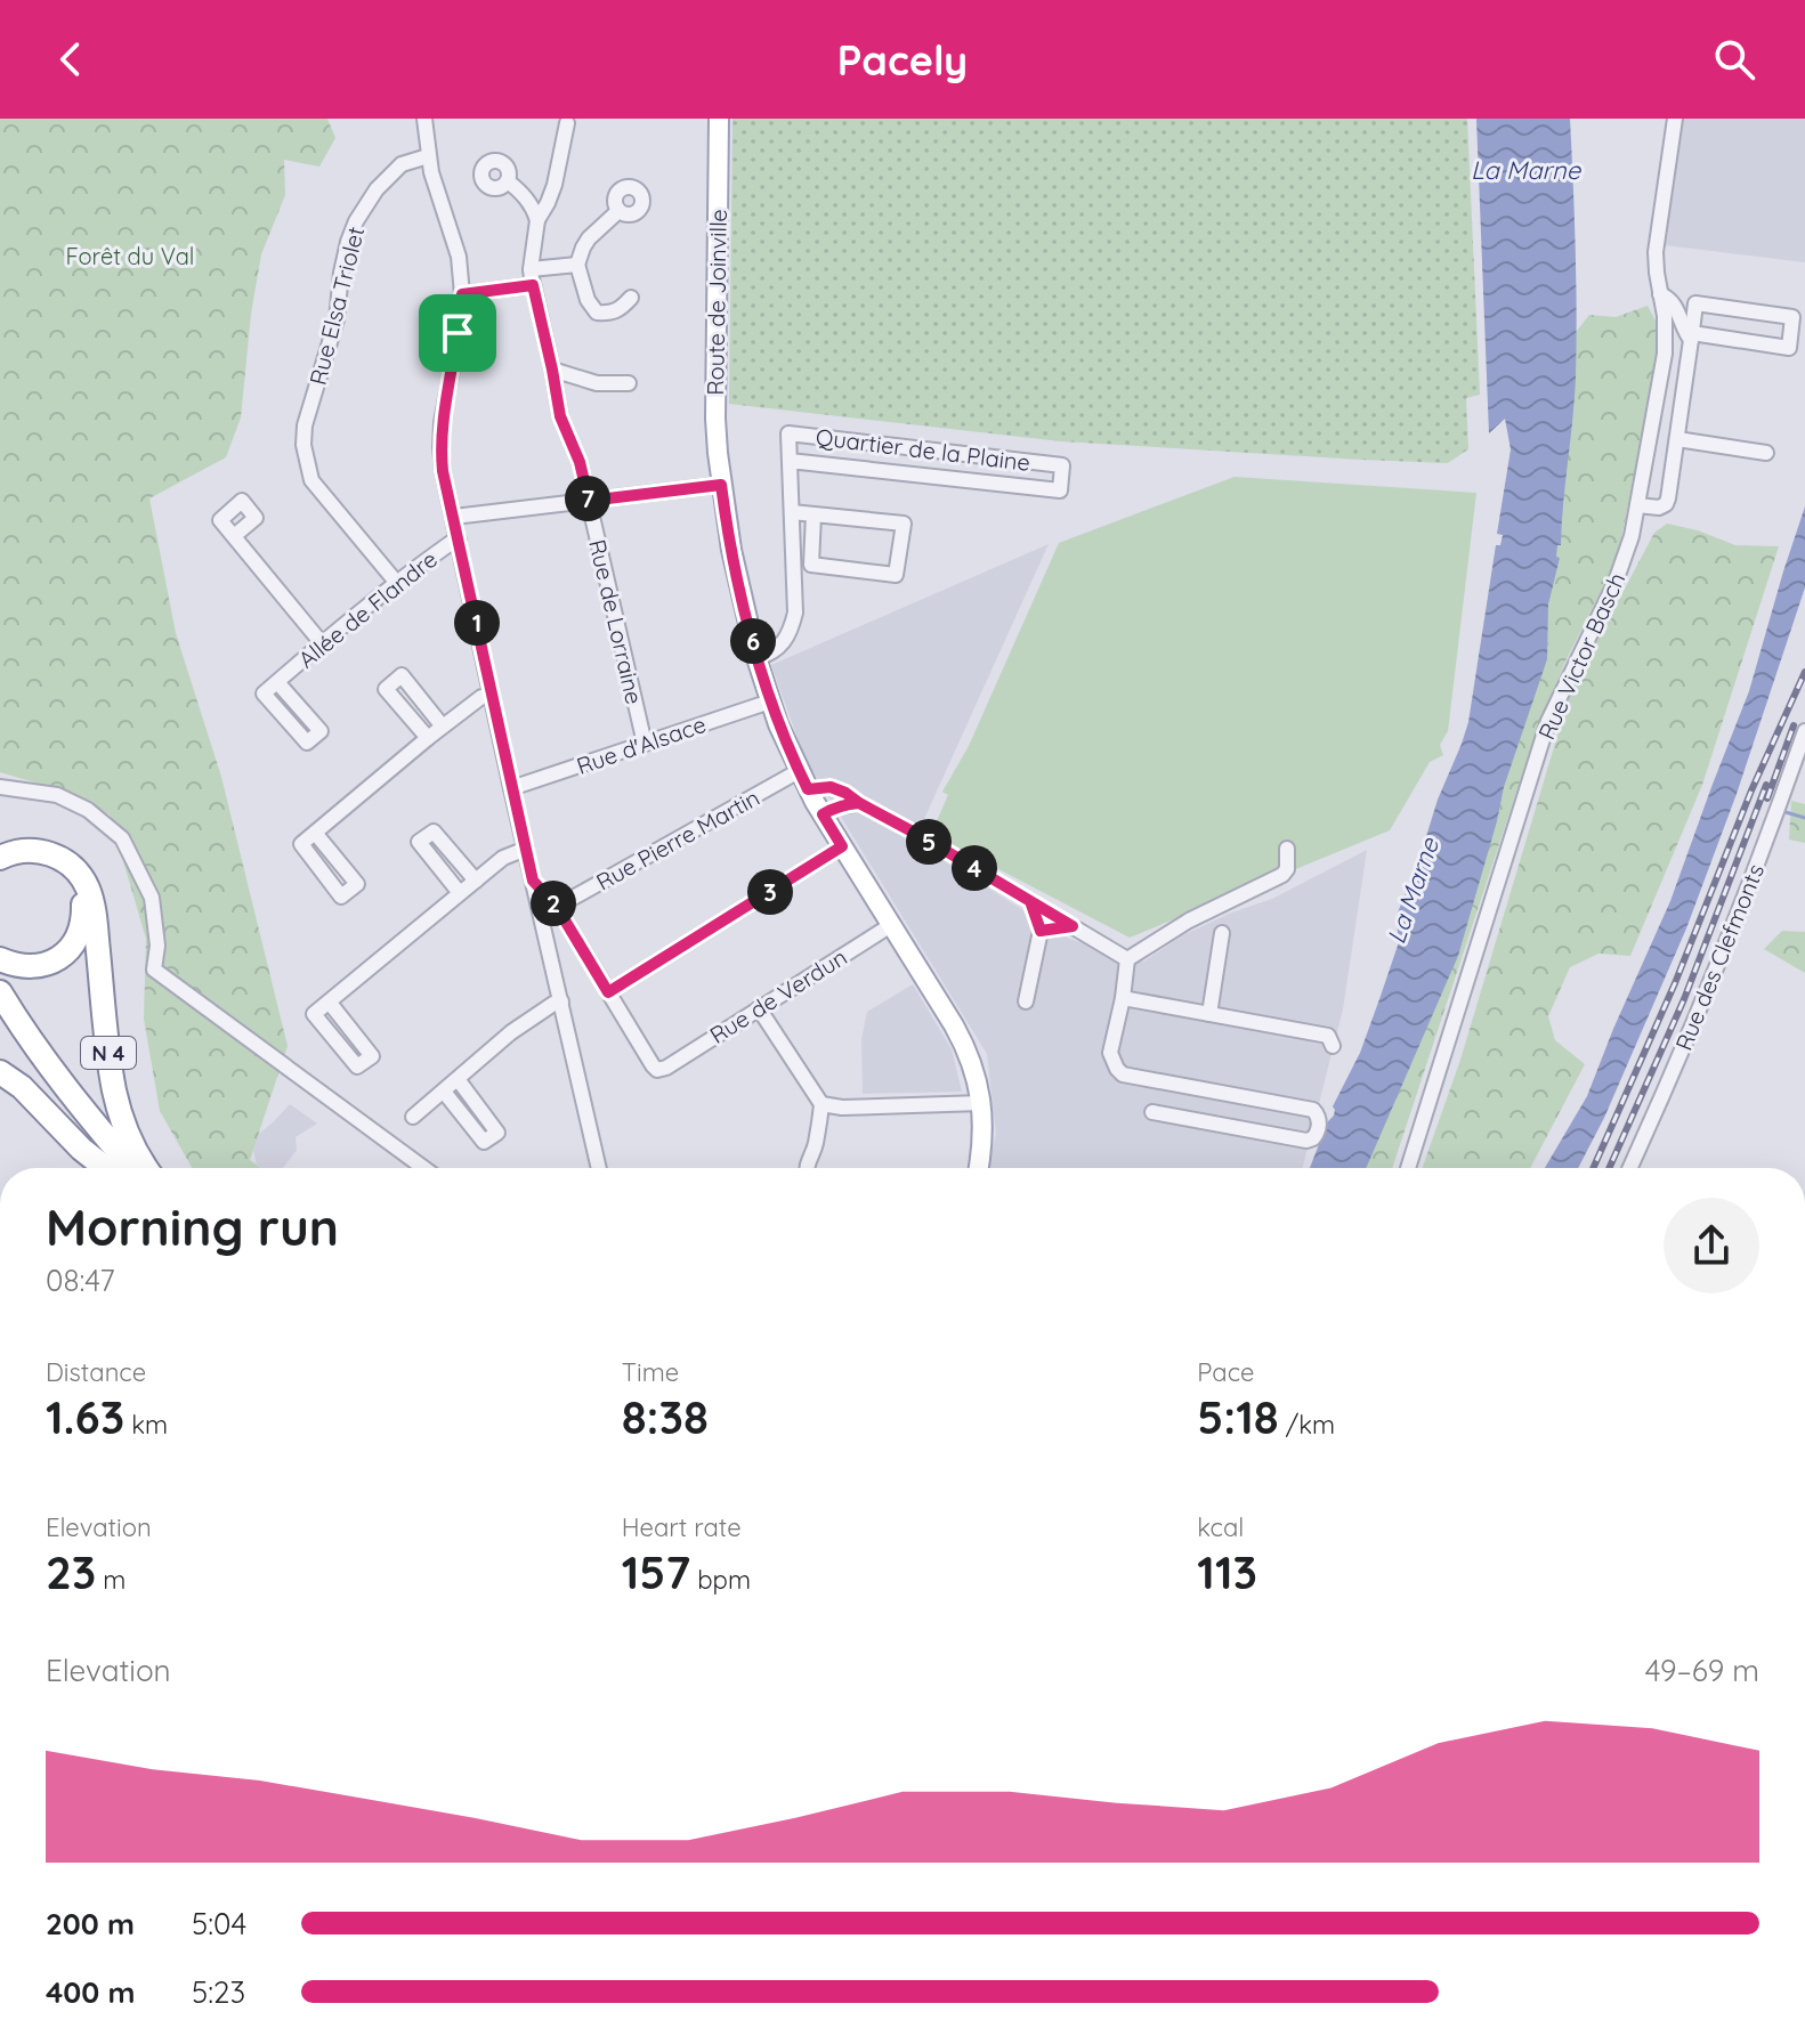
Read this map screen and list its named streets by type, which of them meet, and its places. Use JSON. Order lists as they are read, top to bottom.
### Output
{
  "streets": {
    "highway": ["N 4"],
    "main road": ["Route de Joinville"],
    "street": [
      "Rue Elsa Triolet",
      "Quartier de la Plaine",
      "Allée de Flandre",
      "Rue de Lorraine",
      "Rue Victor Basch",
      "Rue d'Alsace",
      "Rue Pierre Martin",
      "Rue des Clefmonts",
      "Rue de Verdun"
    ]
  },
  "crossings": [
    ["Route de Joinville", "Rue d'Alsace"],
    ["Route de Joinville", "Rue Pierre Martin"],
    ["Route de Joinville", "Rue de Verdun"],
    ["Rue Elsa Triolet", "Allée de Flandre"],
    ["Rue de Lorraine", "Rue d'Alsace"]
  ],
  "water": ["La Marne"],
  "parks": ["Forêt du Val"],
  "page": {
    "header": "Pacely",
    "pins": [
      "7",
      "1",
      "6",
      "5",
      "4",
      "3",
      "2"
    ],
    "heading": ["Morning run", "08:47"],
    "stats": [
      ["Distance", "1.63 km"],
      ["Time", "8:38"],
      ["Pace", "5:18 /km"],
      ["Elevation", "23 m"],
      ["Heart rate", "157 bpm"],
      ["kcal", "113"]
    ],
    "chart": ["Elevation", "49–69 m"],
    "list": [
      {
        "name": "200 m",
        "note": "5:04"
      },
      {
        "name": "400 m",
        "note": "5:23"
      }
    ]
  }
}
